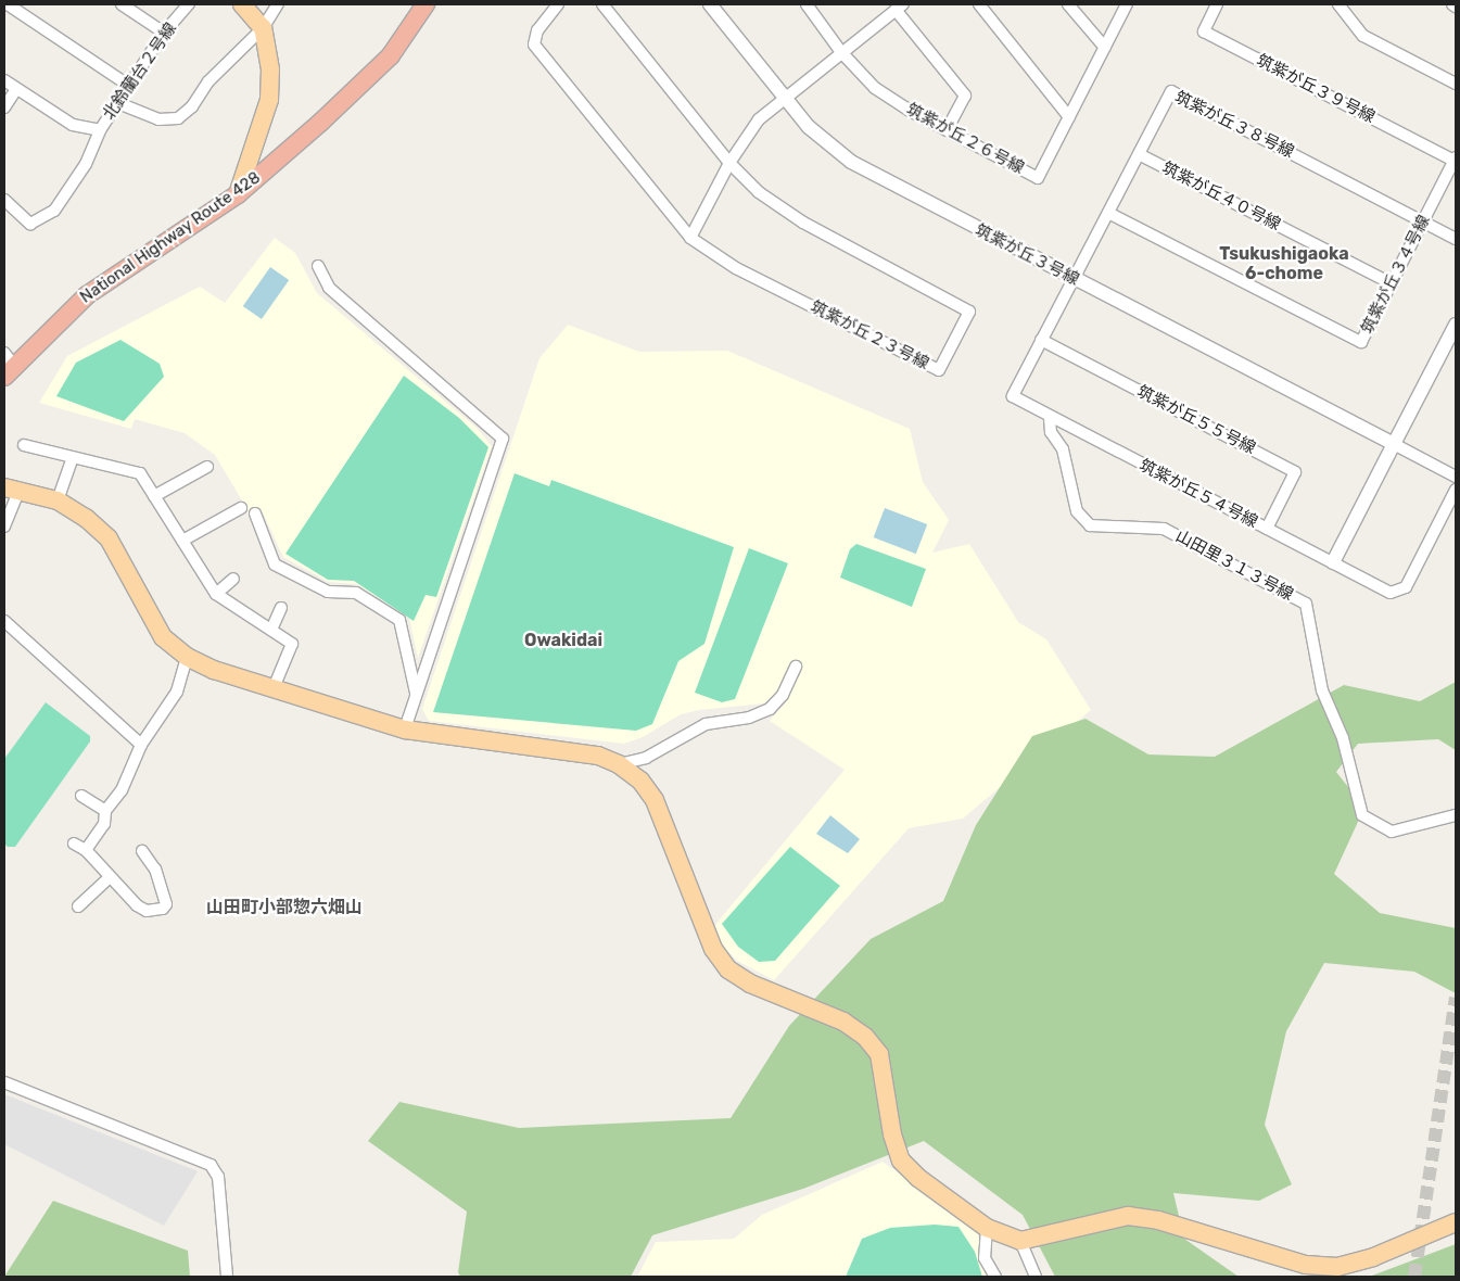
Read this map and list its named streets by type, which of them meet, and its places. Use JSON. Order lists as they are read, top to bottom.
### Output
{
  "streets": {
    "highway": ["National Highway Route 428"],
    "street": [
      "北鈴蘭台２号線",
      "筑紫が丘３９号線",
      "筑紫が丘３８号線",
      "筑紫が丘２６号線",
      "筑紫が丘４０号線",
      "筑紫が丘３号線",
      "筑紫が丘３４号線",
      "筑紫が丘２３号線",
      "筑紫が丘５５号線",
      "筑紫が丘５４号線",
      "山田里３１３号線"
    ]
  },
  "crossings": [
    ["筑紫が丘３９号線", "筑紫が丘３４号線"],
    ["筑紫が丘３８号線", "筑紫が丘４０号線"],
    ["筑紫が丘３８号線", "筑紫が丘３号線"],
    ["筑紫が丘３８号線", "筑紫が丘３４号線"],
    ["筑紫が丘３８号線", "筑紫が丘５４号線"],
    ["筑紫が丘４０号線", "筑紫が丘３４号線"],
    ["筑紫が丘３号線", "筑紫が丘５４号線"],
    ["筑紫が丘５５号線", "筑紫が丘５４号線"],
    ["筑紫が丘５４号線", "山田里３１３号線"]
  ],
  "districts": ["Tsukushigaoka 6-chome", "Owakidai", "山田町小部惣六畑山"]
}
